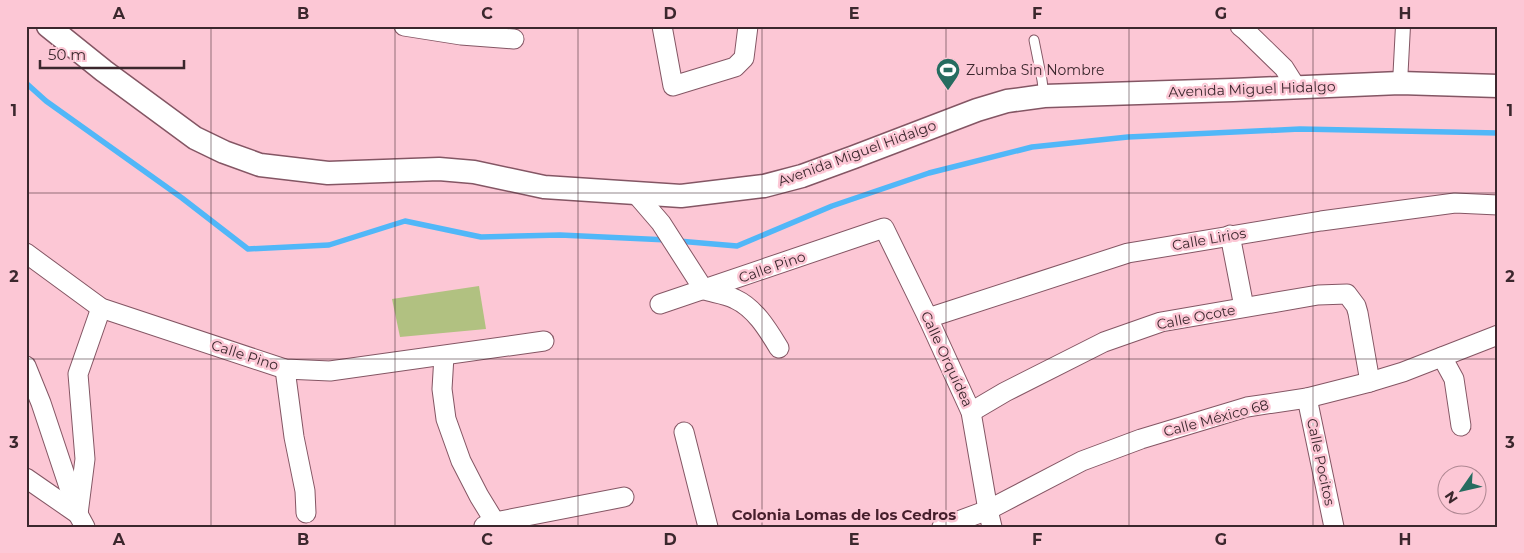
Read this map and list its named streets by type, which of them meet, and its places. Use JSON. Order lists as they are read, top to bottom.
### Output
{
  "streets": {
    "street": [
      "Avenida Miguel Hidalgo",
      "Calle Lirios",
      "Calle Pino",
      "Calle Ocote",
      "Calle Orquídea",
      "Calle México 68",
      "Calle Pocitos"
    ]
  },
  "crossings": [
    ["Calle Lirios", "Calle Orquídea"],
    ["Calle Pino", "Calle Orquídea"],
    ["Calle Ocote", "Calle Orquídea"],
    ["Calle Ocote", "Calle México 68"],
    ["Calle Orquídea", "Calle México 68"],
    ["Calle México 68", "Calle Pocitos"]
  ],
  "districts": ["Colonia Lomas de los Cedros"],
  "places": {
    "sports": ["Zumba Sin Nombre"]
  },
  "scale_bar": "50 m",
  "north": "bottom left",
  "grid": {
    "columns": [
      "A",
      "B",
      "C",
      "D",
      "E",
      "F",
      "G",
      "H"
    ],
    "rows": ["1", "2", "3"]
  }
}
